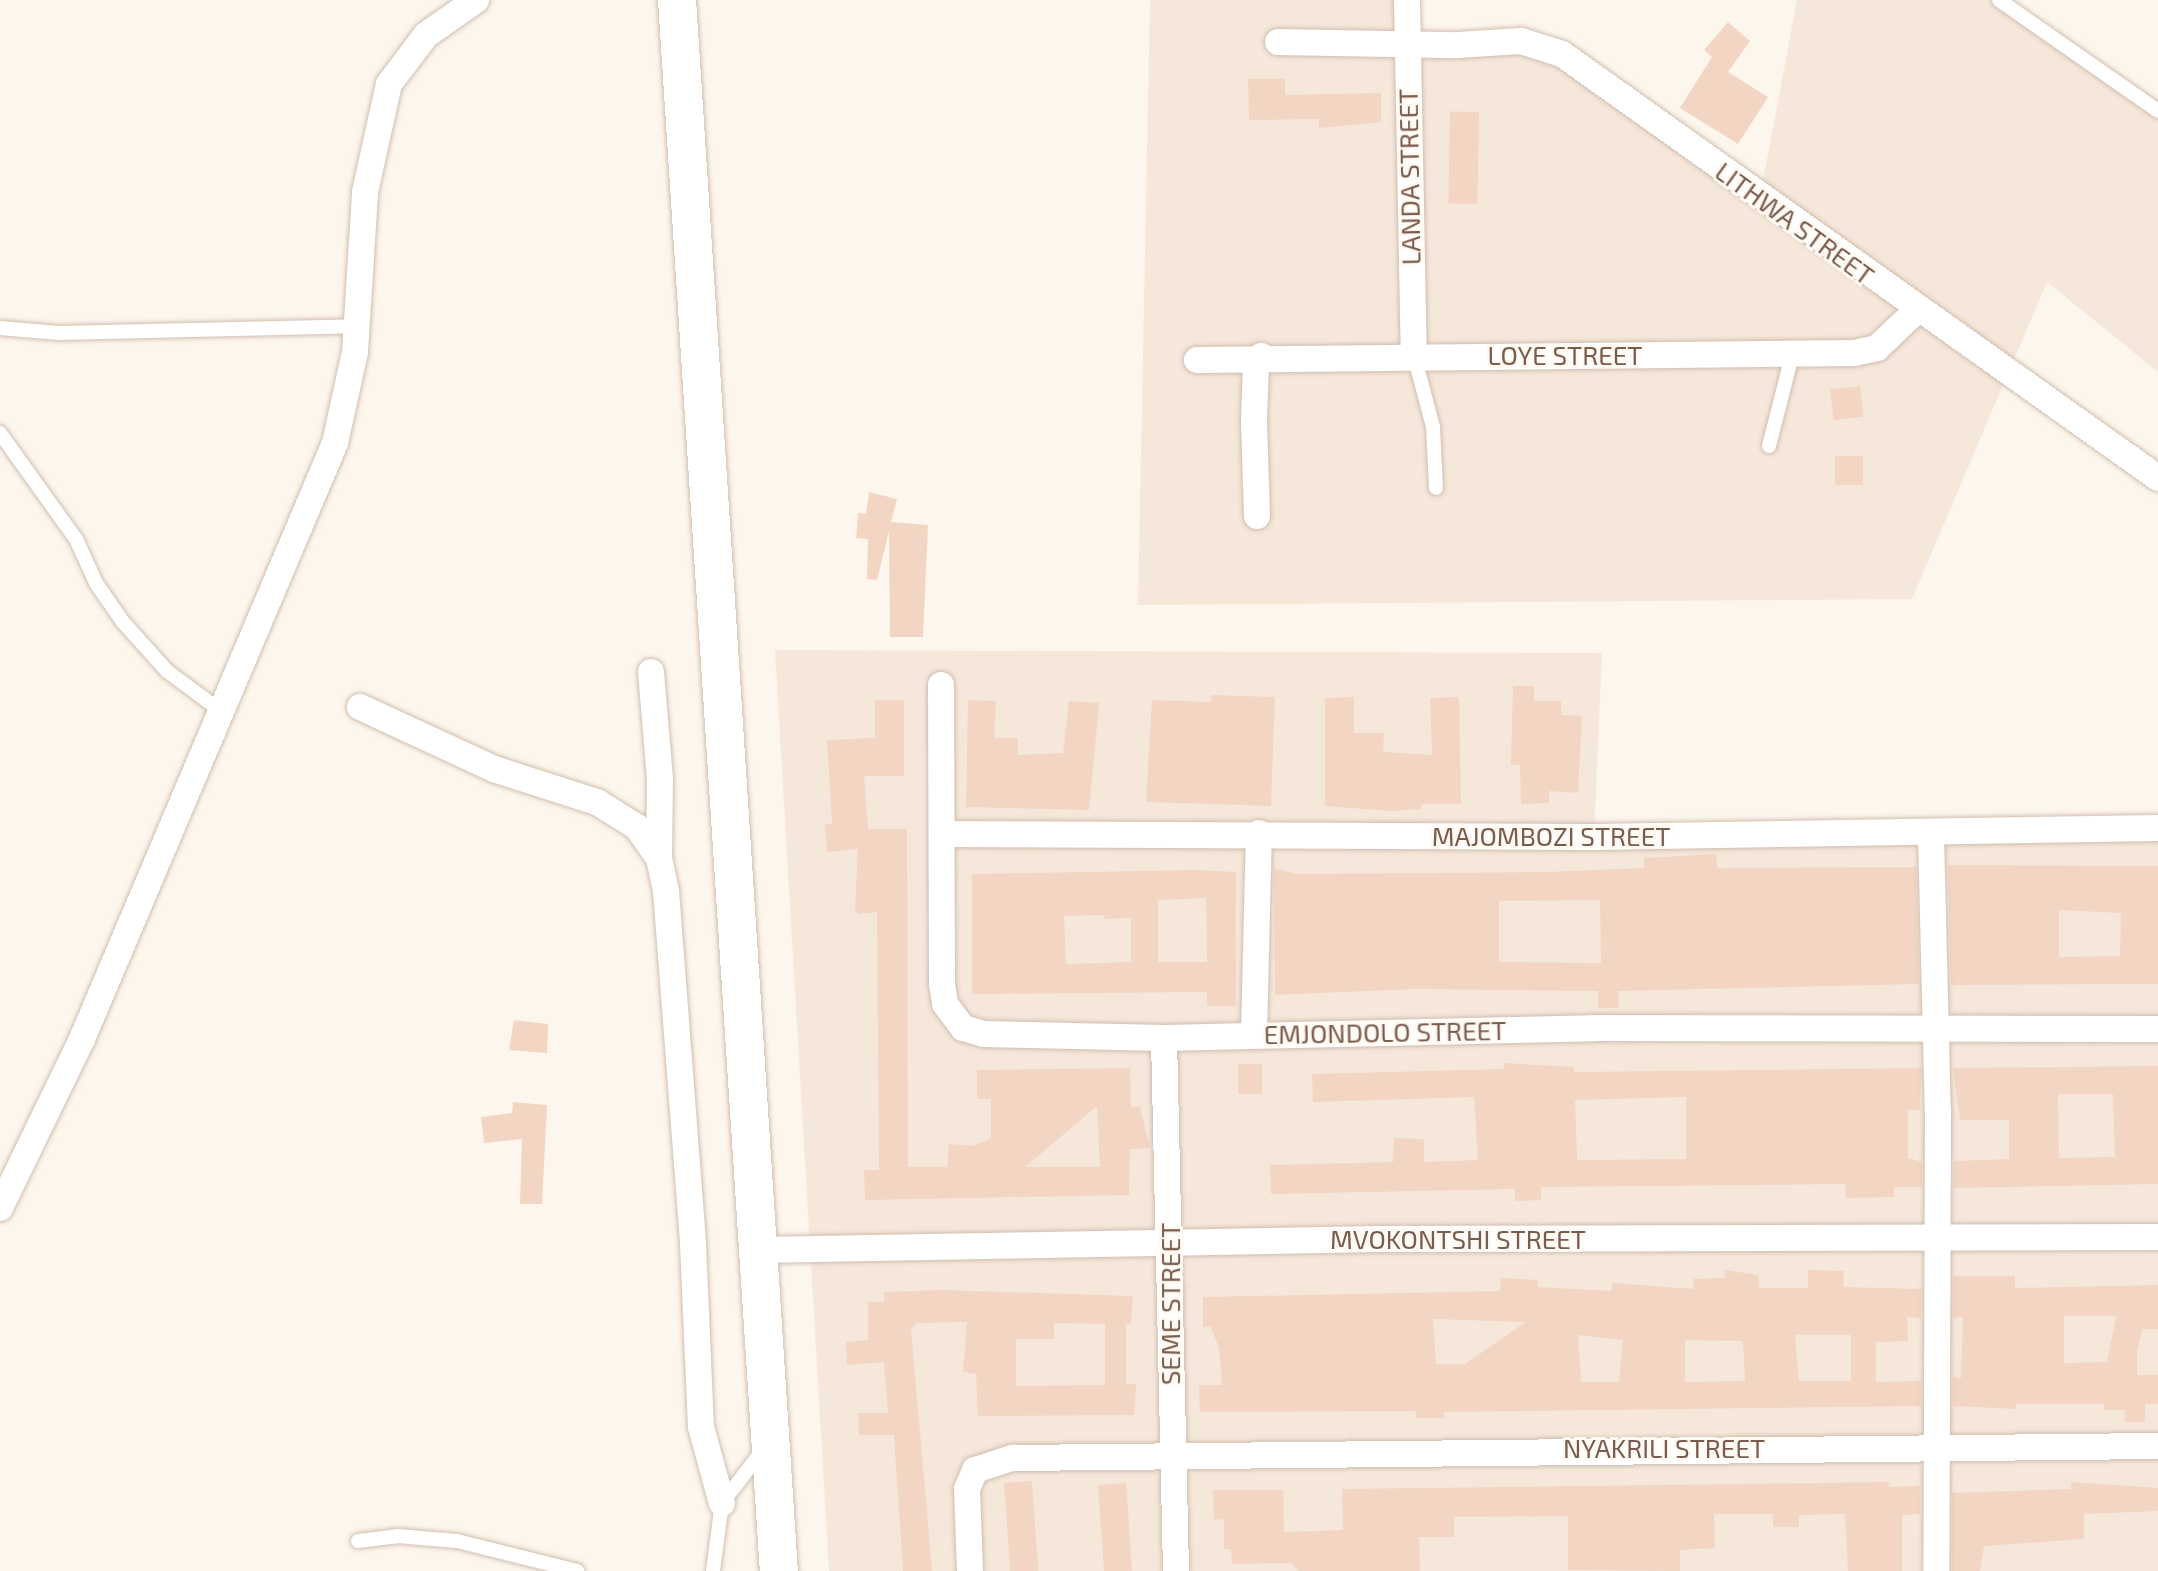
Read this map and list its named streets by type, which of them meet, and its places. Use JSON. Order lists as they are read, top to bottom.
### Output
{
  "streets": {
    "street": [
      "LANDA STREET",
      "LITHWA STREET",
      "LOYE STREET",
      "MAJOMBOZI STREET",
      "EMJONDOLO STREET",
      "MVOKONTSHI STREET",
      "SEME STREET",
      "NYAKRILI STREET"
    ]
  },
  "crossings": [
    ["LANDA STREET", "LITHWA STREET"],
    ["LANDA STREET", "LOYE STREET"],
    ["LITHWA STREET", "LOYE STREET"],
    ["MAJOMBOZI STREET", "EMJONDOLO STREET"],
    ["EMJONDOLO STREET", "SEME STREET"],
    ["MVOKONTSHI STREET", "SEME STREET"],
    ["SEME STREET", "NYAKRILI STREET"]
  ]
}
